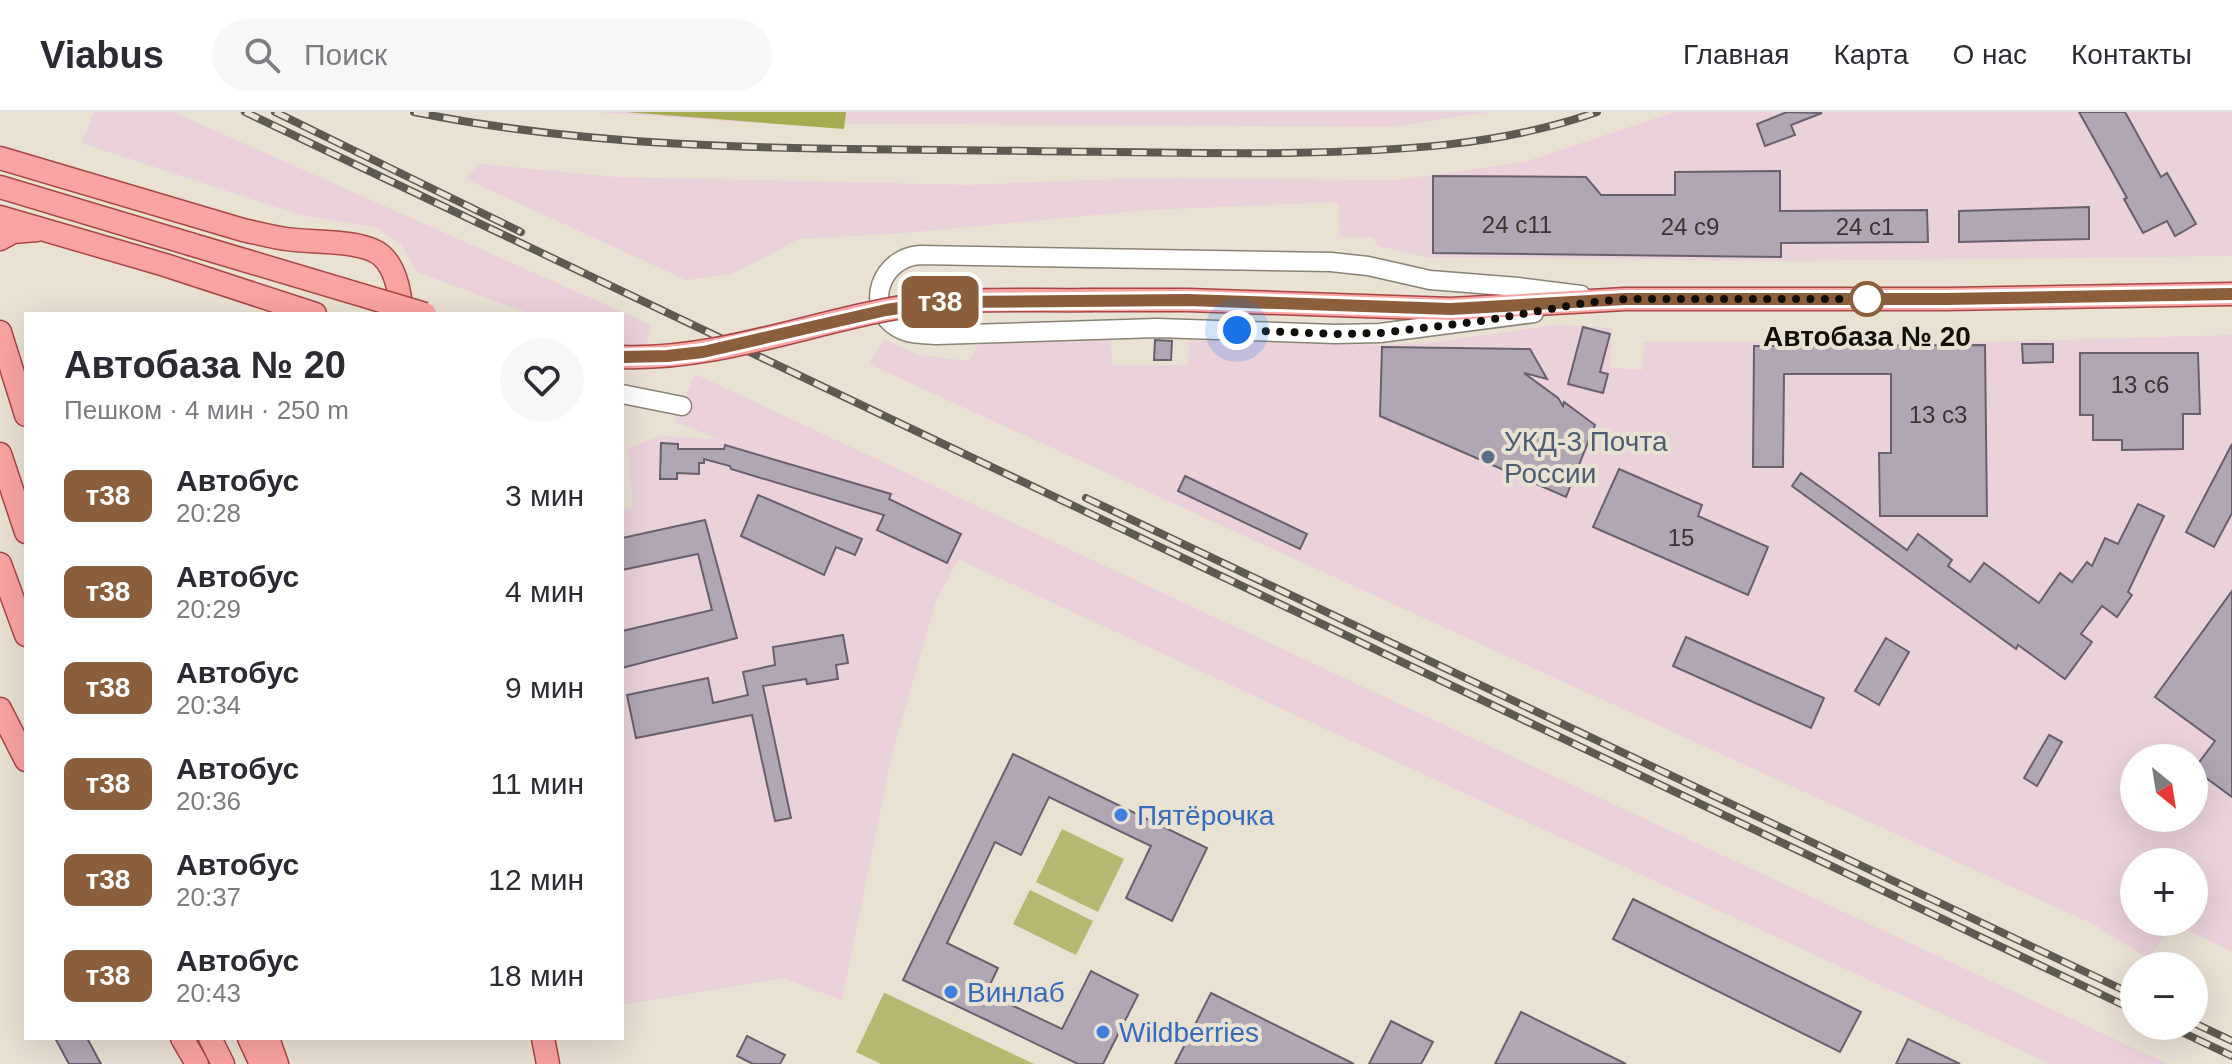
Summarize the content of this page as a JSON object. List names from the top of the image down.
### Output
{
  "places": [
    "Автобаза № 20",
    "УКД-3 Почта России",
    "Пятёрочка",
    "Винлаб",
    "Wildberries"
  ],
  "lines": ["bus line т38"],
  "house_numbers": [
    "24 с11",
    "24 с9",
    "24 с1",
    "13 с6",
    "13 с3",
    "15"
  ],
  "north": "bottom right",
  "page": {
    "header": "Viabus",
    "search": "Поиск",
    "nav": [
      "Главная",
      "Карта",
      "О нас",
      "Контакты"
    ],
    "on_map": "т38",
    "heading": ["Автобаза № 20", "Пешком · 4 мин · 250 m"],
    "list": [
      {
        "mark": "т38",
        "name": "Автобус",
        "note": "20:28",
        "value": "3 мин"
      },
      {
        "mark": "т38",
        "name": "Автобус",
        "note": "20:29",
        "value": "4 мин"
      },
      {
        "mark": "т38",
        "name": "Автобус",
        "note": "20:34",
        "value": "9 мин"
      },
      {
        "mark": "т38",
        "name": "Автобус",
        "note": "20:36",
        "value": "11 мин"
      },
      {
        "mark": "т38",
        "name": "Автобус",
        "note": "20:37",
        "value": "12 мин"
      },
      {
        "mark": "т38",
        "name": "Автобус",
        "note": "20:43",
        "value": "18 мин"
      }
    ],
    "map_buttons": ["+", "−"]
  }
}
